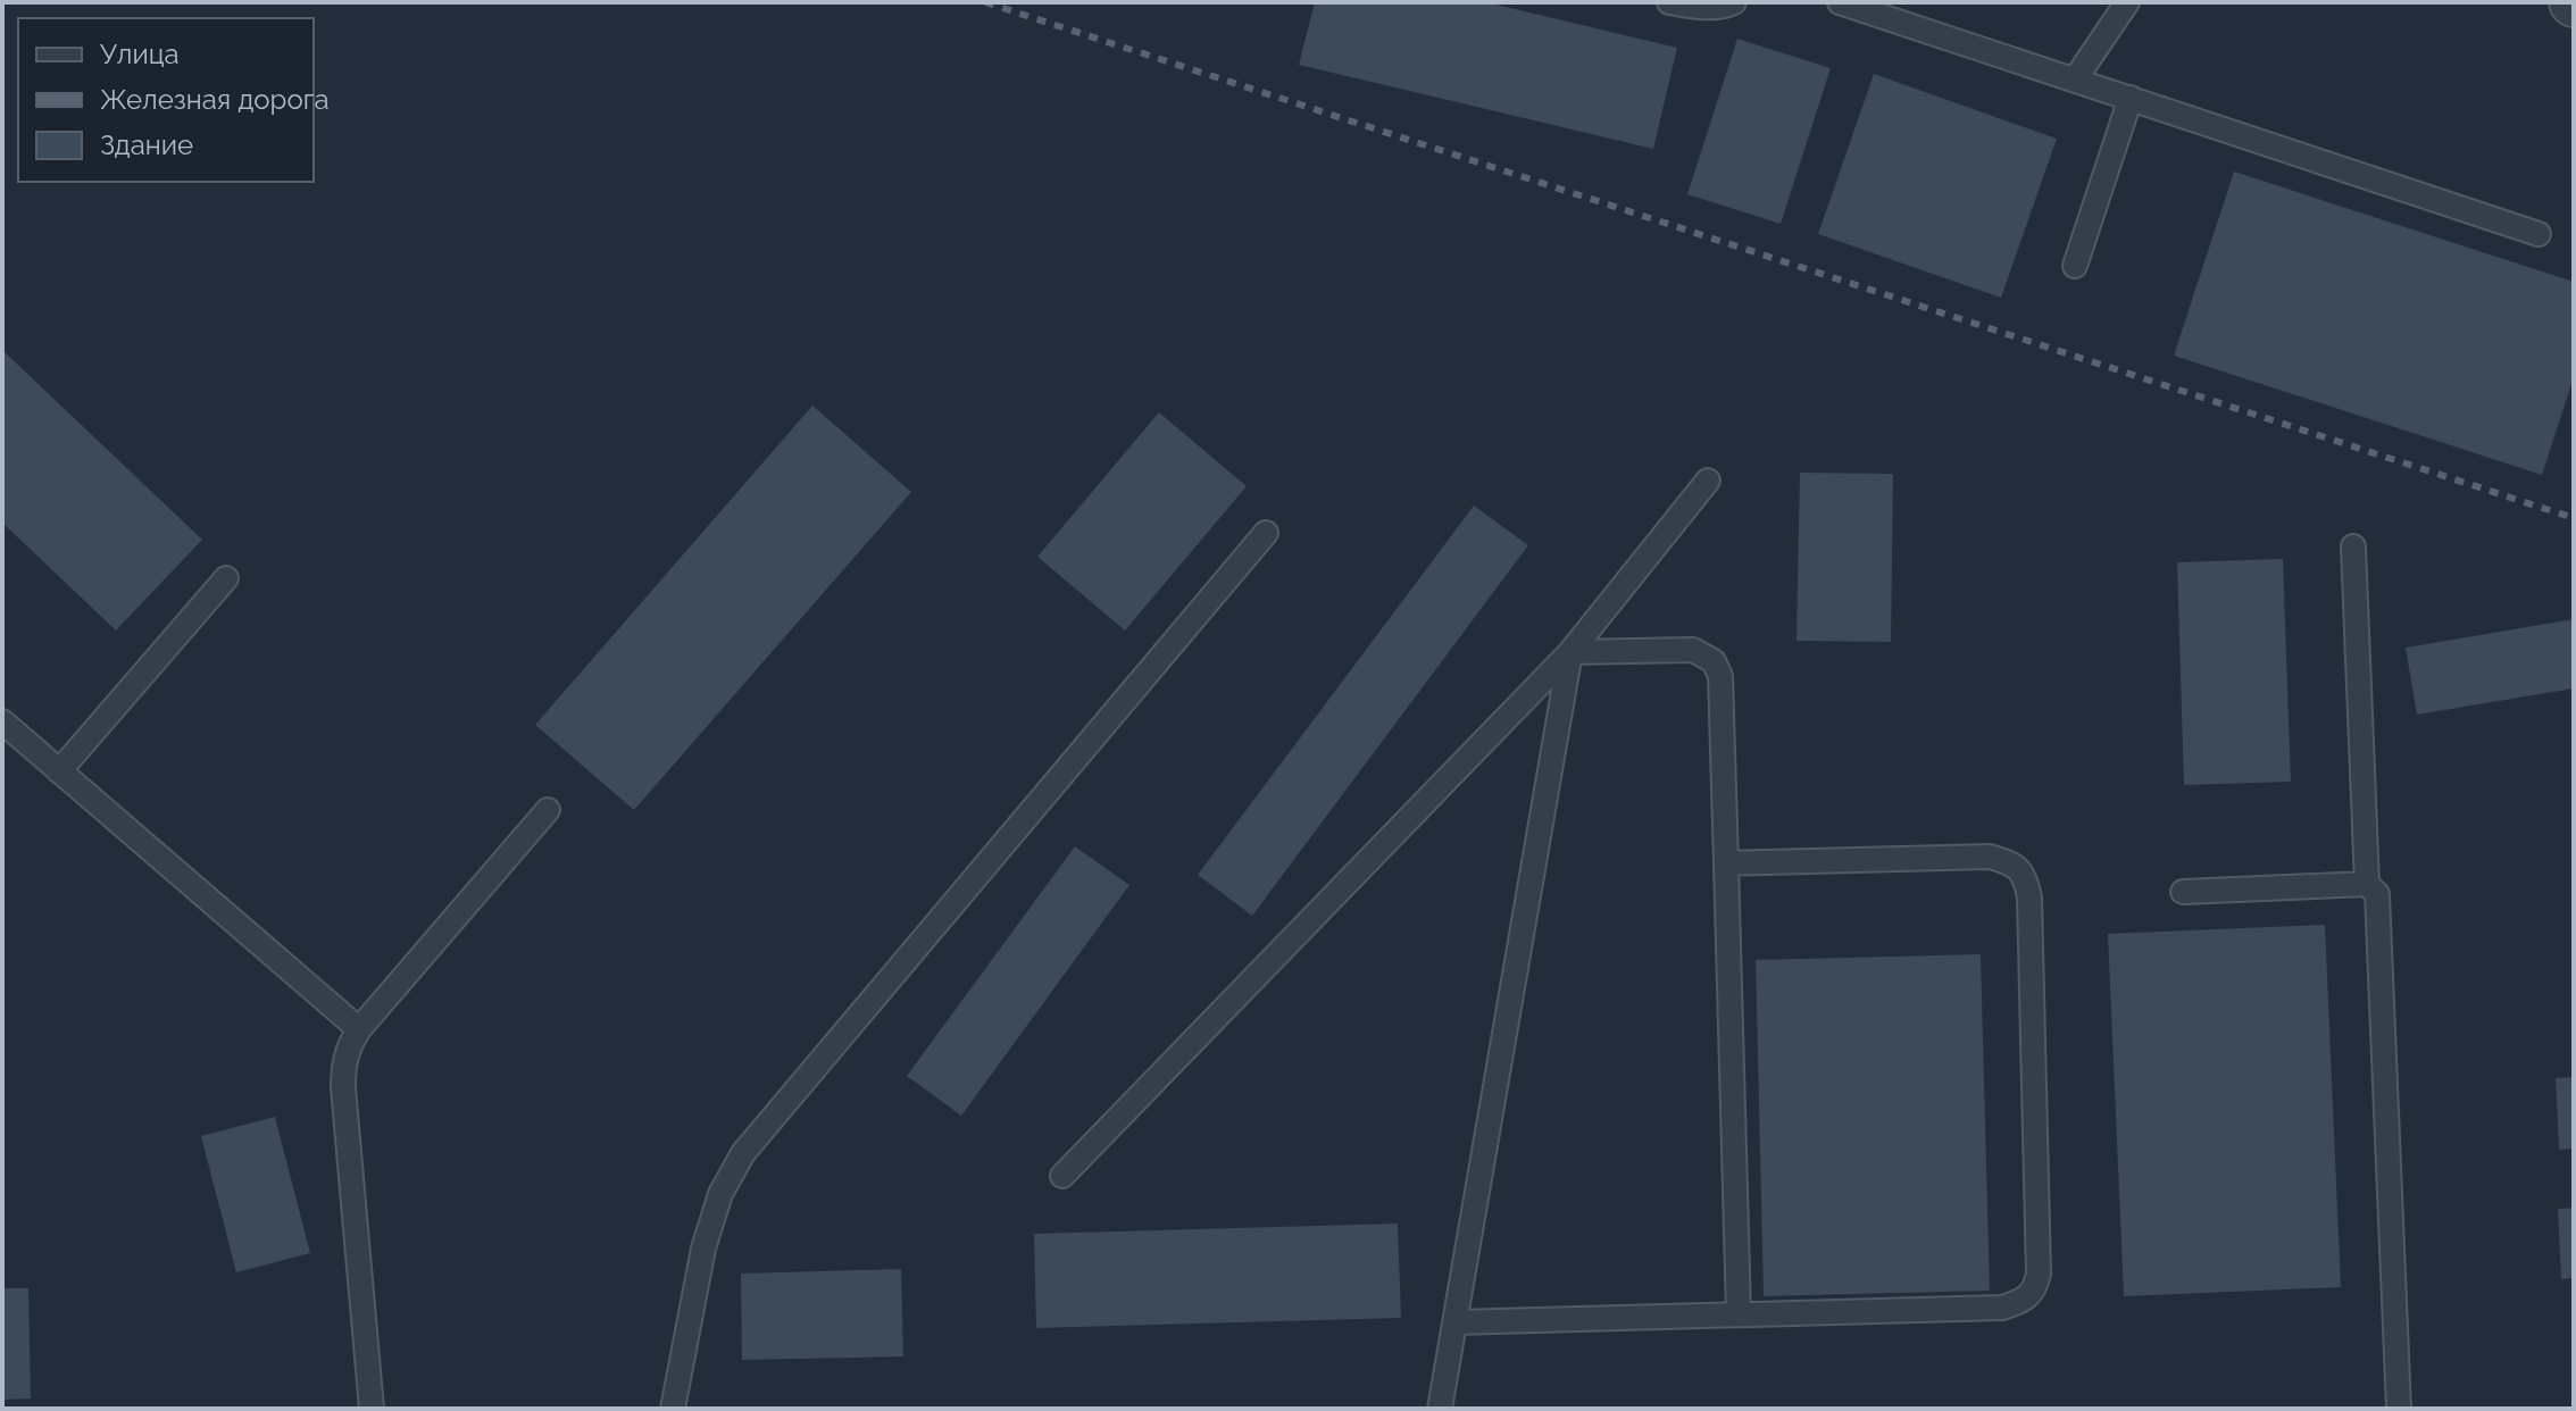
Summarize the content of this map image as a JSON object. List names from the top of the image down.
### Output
{
  "legend": ["Улица", "Железная дорога", "Здание"]
}
